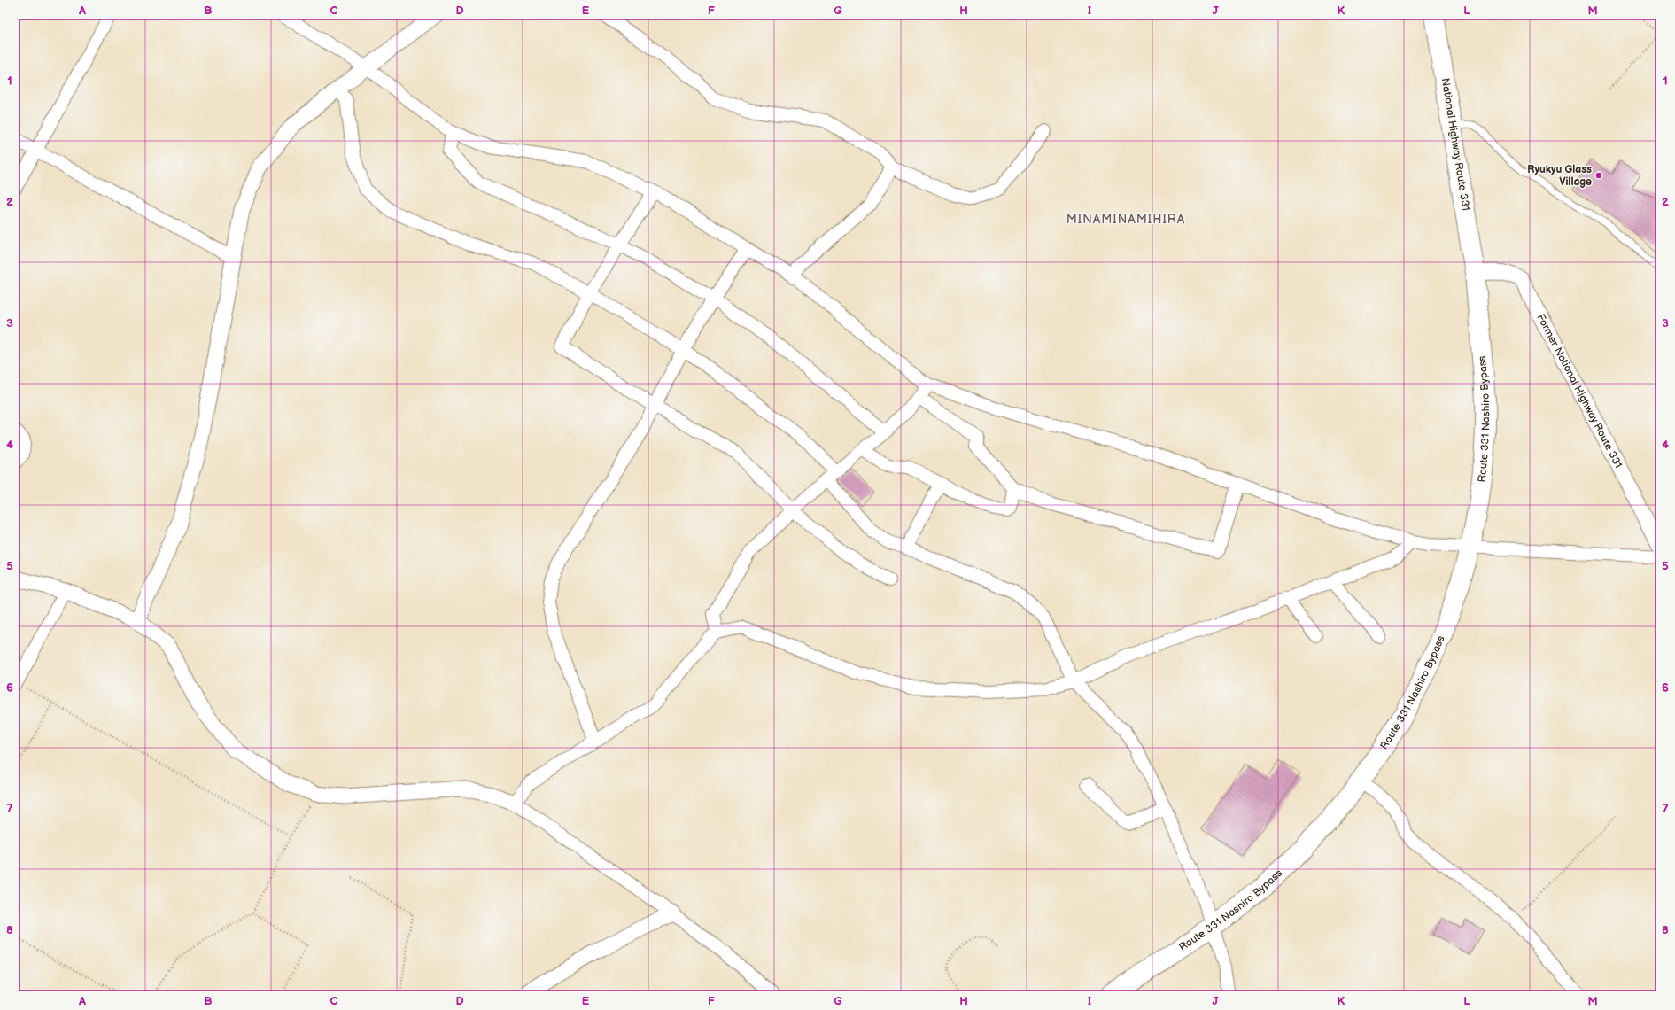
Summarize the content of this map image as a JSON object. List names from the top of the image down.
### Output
{
  "streets": {
    "highway": ["National Highway Route 331", "Route 331 Nashiro Bypass"],
    "street": ["Former National Highway Route 331"]
  },
  "crossings": [
    ["National Highway Route 331", "Former National Highway Route 331"],
    ["National Highway Route 331", "Route 331 Nashiro Bypass"],
    ["Former National Highway Route 331", "Route 331 Nashiro Bypass"]
  ],
  "districts": ["MINAMINAMIHIRA"],
  "places": ["Ryukyu Glass Village"],
  "grid": {
    "columns": [
      "A",
      "B",
      "C",
      "D",
      "E",
      "F",
      "G",
      "H",
      "I",
      "J",
      "K",
      "L",
      "M"
    ],
    "rows": [
      "1",
      "2",
      "3",
      "4",
      "5",
      "6",
      "7",
      "8"
    ]
  }
}
